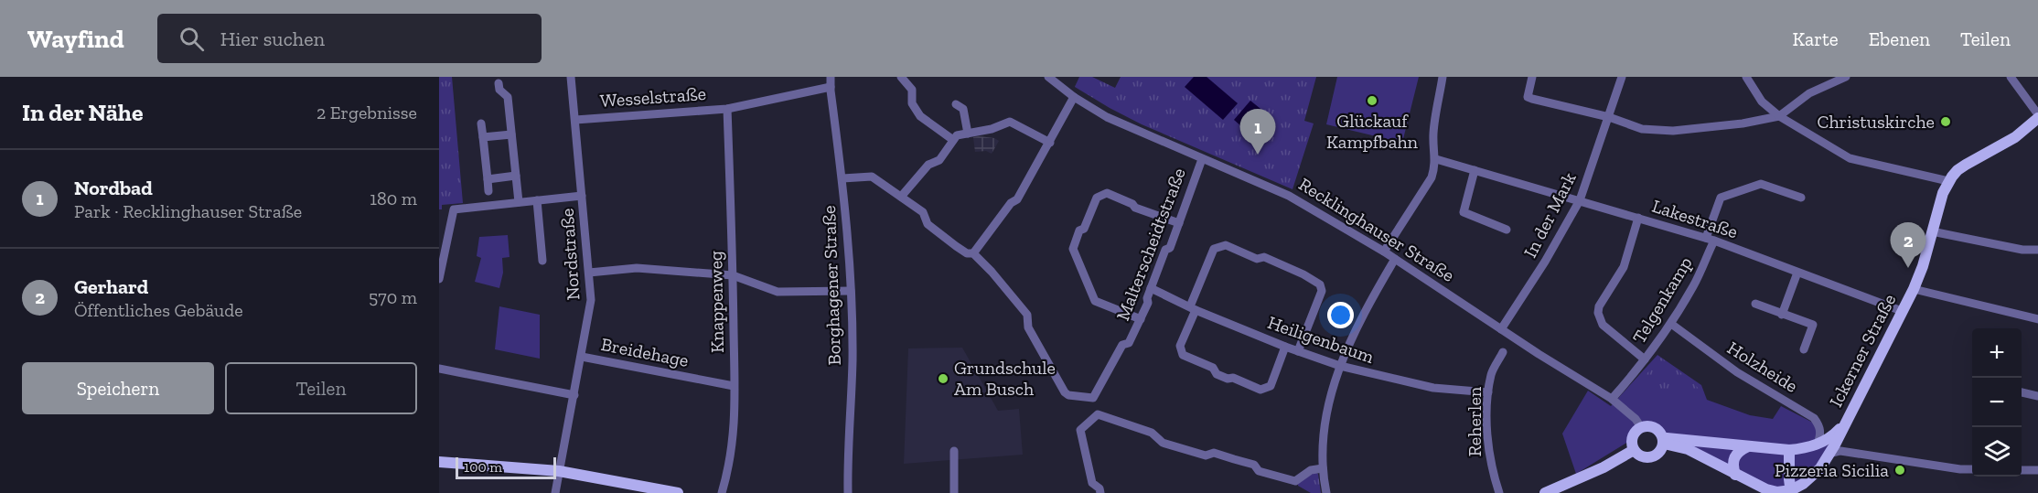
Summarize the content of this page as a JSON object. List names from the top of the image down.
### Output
{
  "streets": {
    "main road": ["Recklinghauser Straße", "Ickerner Straße"],
    "street": [
      "Wesselstraße",
      "In der Mark",
      "Lakestraße",
      "Malterscheidtstraße",
      "Nordstraße",
      "Borghagener Straße",
      "Telgenkamp",
      "Knappenweg",
      "Heiligenbaum",
      "Breidehage",
      "Holzheide",
      "Reherlen"
    ]
  },
  "crossings": [
    ["Wesselstraße", "Nordstraße"],
    ["Wesselstraße", "Borghagener Straße"],
    ["Wesselstraße", "Knappenweg"],
    ["In der Mark", "Lakestraße"],
    ["In der Mark", "Recklinghauser Straße"],
    ["Lakestraße", "Telgenkamp"],
    ["Lakestraße", "Ickerner Straße"],
    ["Recklinghauser Straße", "Malterscheidtstraße"],
    ["Recklinghauser Straße", "Telgenkamp"],
    ["Recklinghauser Straße", "Ickerner Straße"],
    ["Malterscheidtstraße", "Heiligenbaum"],
    ["Nordstraße", "Breidehage"],
    ["Telgenkamp", "Holzheide"],
    ["Knappenweg", "Breidehage"],
    ["Heiligenbaum", "Reherlen"],
    ["Ickerner Straße", "Holzheide"]
  ],
  "places": [
    "Glückauf Kampfbahn",
    "Christuskirche",
    "Grundschule Am Busch",
    "Pizzeria Sicilia"
  ],
  "scale_bar": "100 m",
  "page": {
    "header": "Wayfind",
    "search": "Hier suchen",
    "nav": ["Karte", "Ebenen", "Teilen"],
    "heading": ["In der Nähe", "2 Ergebnisse"],
    "pins": ["1", "2"],
    "list": [
      {
        "mark": "1",
        "name": "Nordbad",
        "note": "Park · Recklinghauser Straße",
        "value": "180 m"
      },
      {
        "mark": "2",
        "name": "Gerhard",
        "note": "Öffentliches Gebäude",
        "value": "570 m"
      }
    ],
    "map_buttons": ["+", "−"],
    "buttons": ["Speichern", "Teilen"],
    "scale": "100 m"
  }
}
